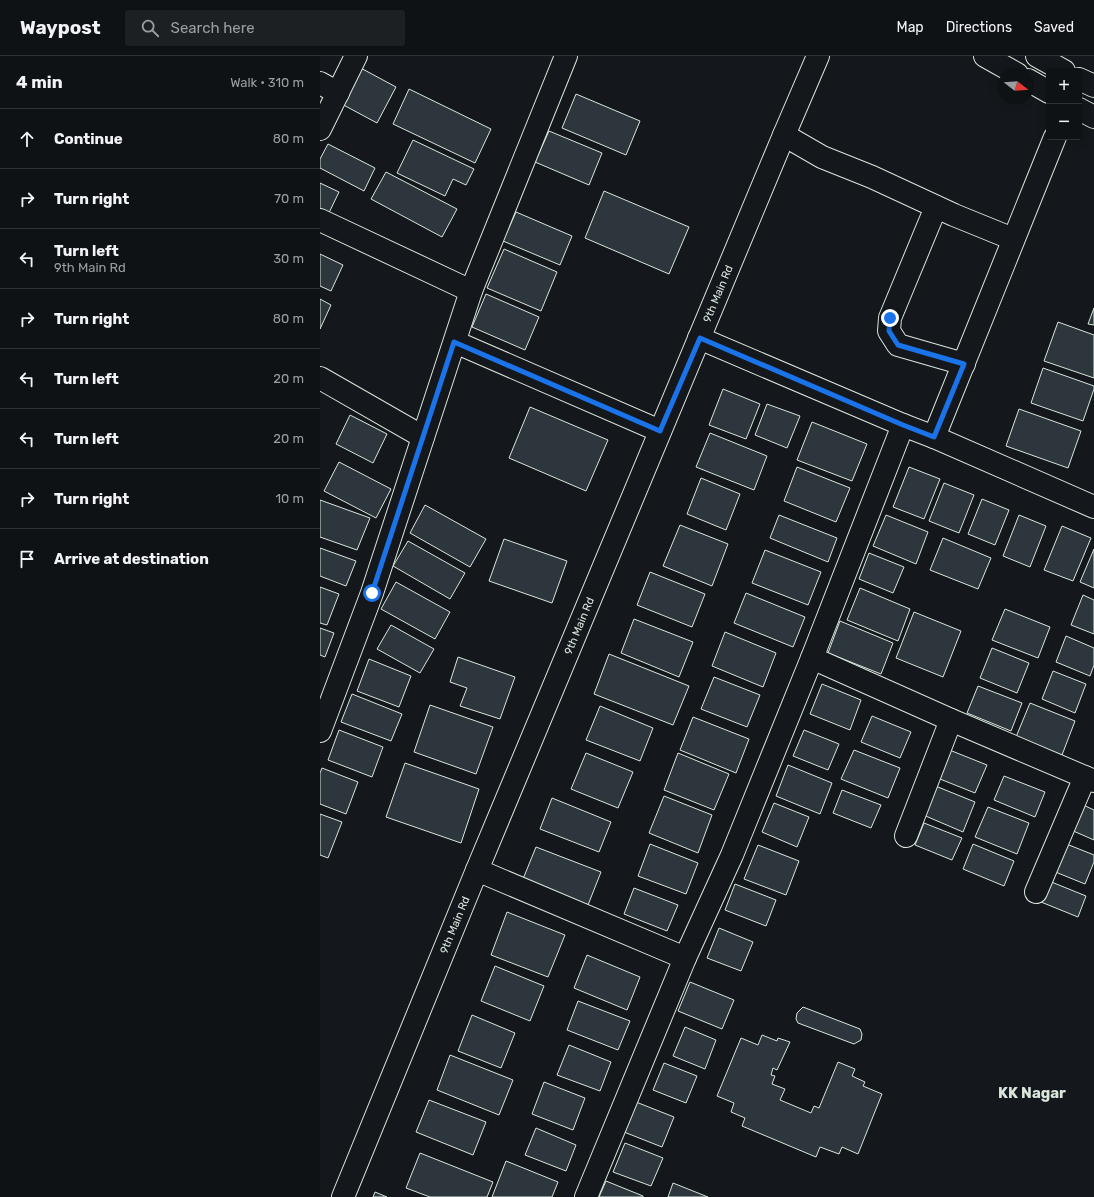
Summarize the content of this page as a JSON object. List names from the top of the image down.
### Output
{
  "streets": {
    "street": ["9th Main Rd"]
  },
  "districts": ["KK Nagar"],
  "north": "right",
  "page": {
    "header": "Waypost",
    "search": "Search here",
    "nav": ["Map", "Directions", "Saved"],
    "heading": ["4 min", "Walk · 310 m"],
    "map_buttons": ["+", "−"],
    "list": [
      ["Continue", "80 m"],
      ["Turn right", "70 m"],
      ["Turn left", "9th Main Rd", "30 m"],
      ["Turn right", "80 m"],
      ["Turn left", "20 m"],
      ["Turn left", "20 m"],
      ["Turn right", "10 m"],
      "Arrive at destination"
    ]
  }
}
